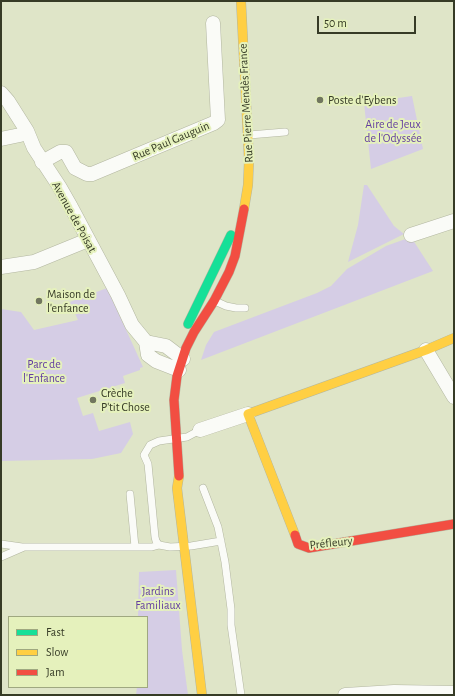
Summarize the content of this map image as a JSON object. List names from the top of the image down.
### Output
{
  "streets": {
    "main road": ["Rue Pierre Mendès France", "Préfleury"],
    "street": ["Rue Paul Gauguin", "Avenue de Poisat"]
  },
  "crossings": [
    ["Rue Pierre Mendès France", "Avenue de Poisat"],
    ["Rue Paul Gauguin", "Avenue de Poisat"]
  ],
  "parks": ["Aire de Jeux de l'Odyssée", "Parc de l'Enfance", "Jardins Familiaux"],
  "places": ["Poste d'Eybens", "Maison de l'enfance", "Crèche P'tit Chose"],
  "legend": ["Fast", "Slow", "Jam"],
  "scale_bar": "50 m"
}
